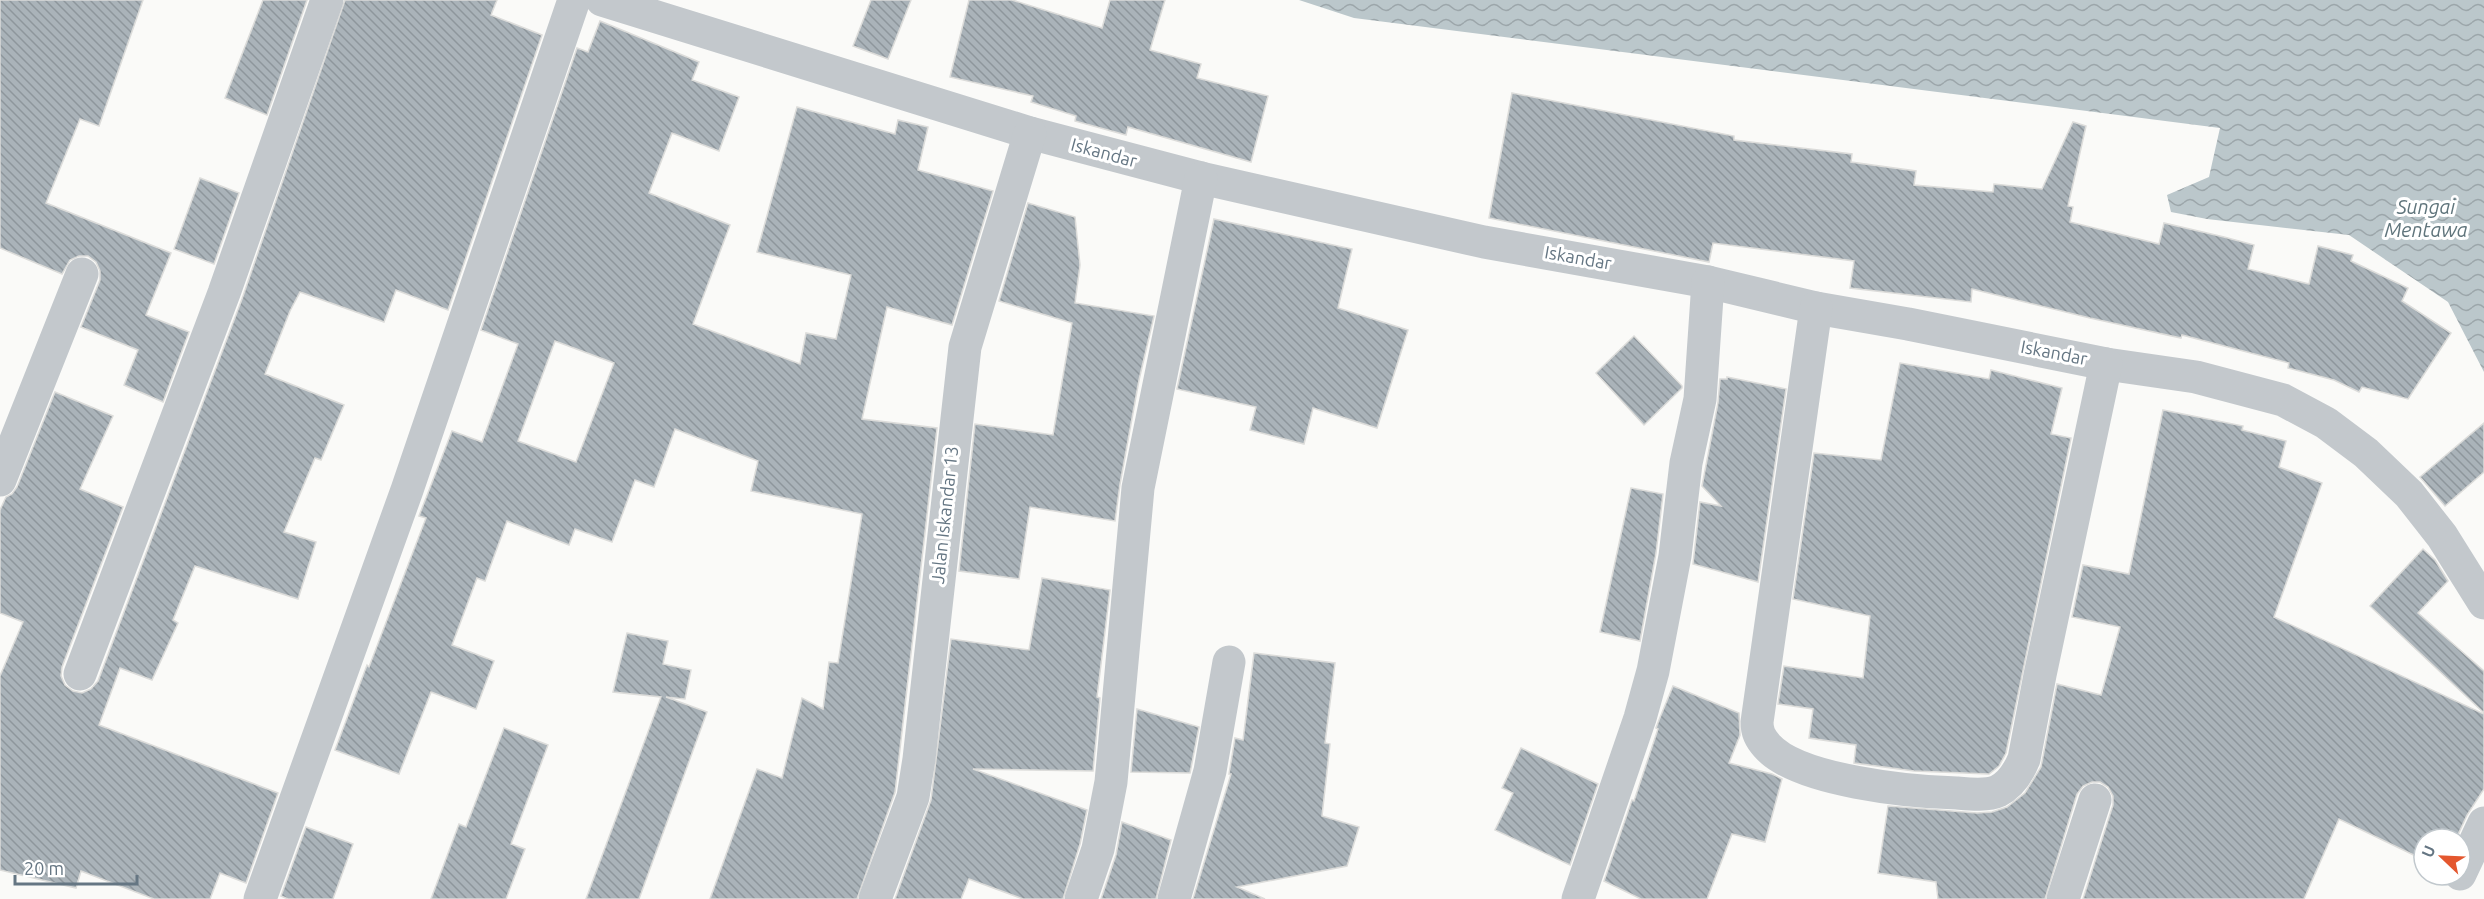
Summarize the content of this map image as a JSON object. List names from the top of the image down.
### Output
{
  "streets": {
    "street": ["Iskandar", "Jalan Iskandar 13"]
  },
  "crossings": [
    ["Iskandar", "Jalan Iskandar 13"]
  ],
  "water": ["Sungai Mentawa"],
  "scale_bar": "20 m",
  "north": "top left"
}
